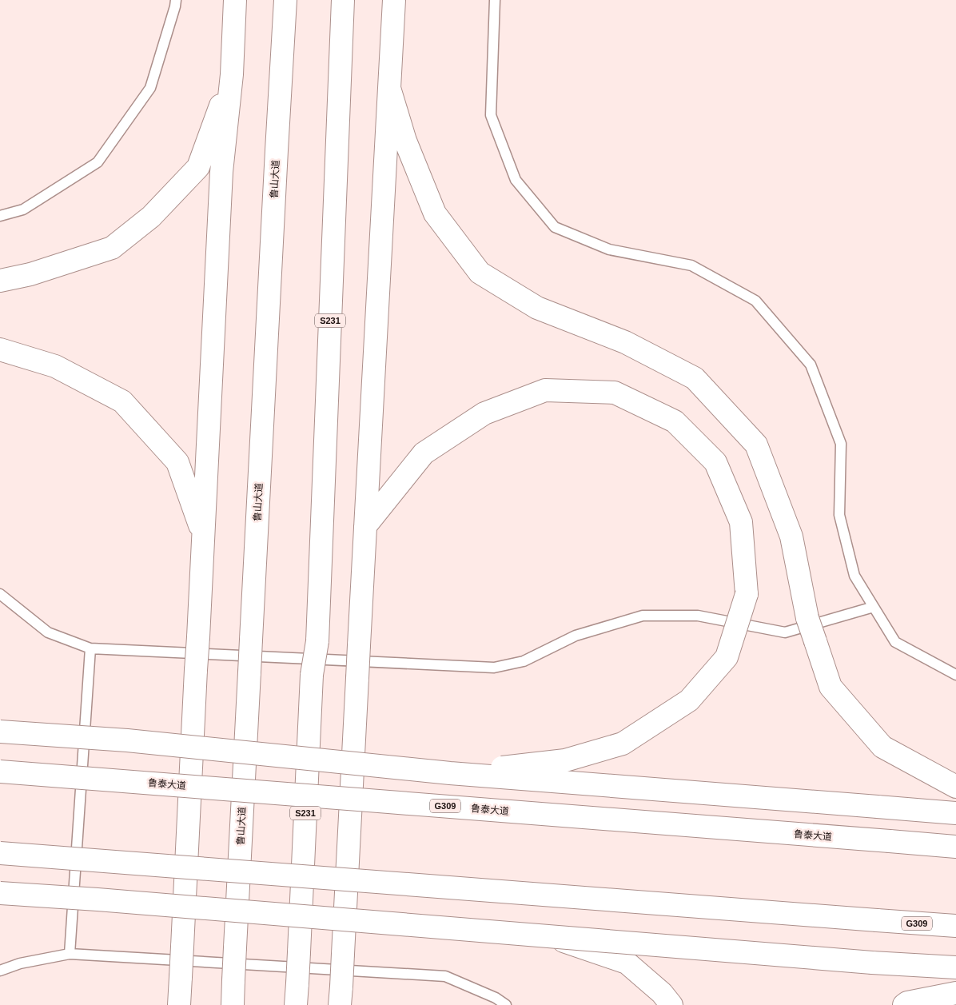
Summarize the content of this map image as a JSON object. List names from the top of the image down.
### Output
{
  "streets": {
    "main road": [
      "鲁山大道",
      "S231",
      "鲁泰大道",
      "G309"
    ]
  }
}
